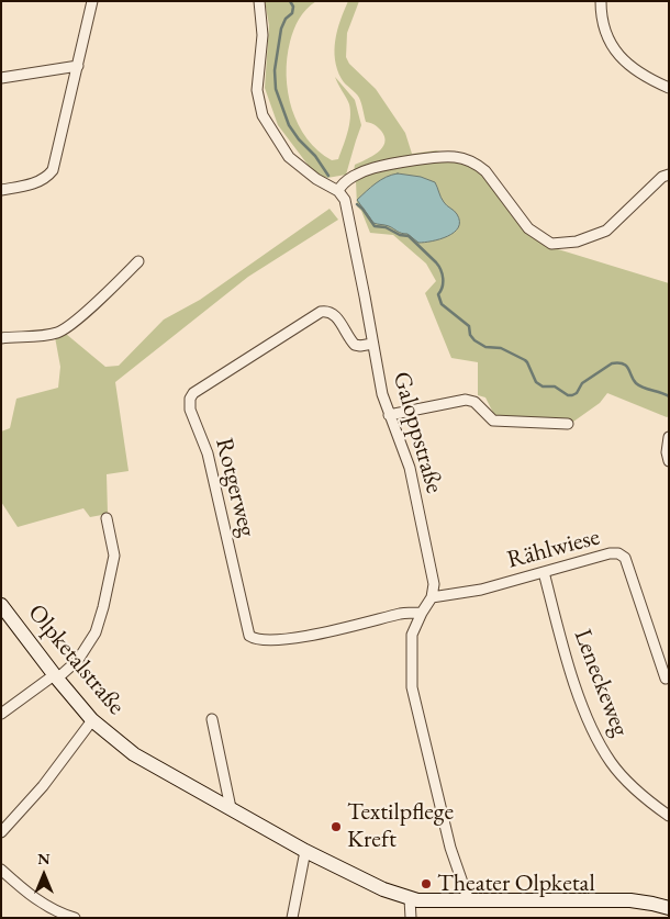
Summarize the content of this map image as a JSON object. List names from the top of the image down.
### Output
{
  "streets": {
    "street": [
      "Galoppstraße",
      "Rotgerweg",
      "Rählwiese",
      "Olpketalstraße",
      "Leneckeweg"
    ]
  },
  "crossings": [
    ["Galoppstraße", "Rotgerweg"],
    ["Galoppstraße", "Rählwiese"],
    ["Rählwiese", "Leneckeweg"]
  ],
  "places": ["Textilpflege Kreft", "Theater Olpketal"],
  "north": "top"
}
